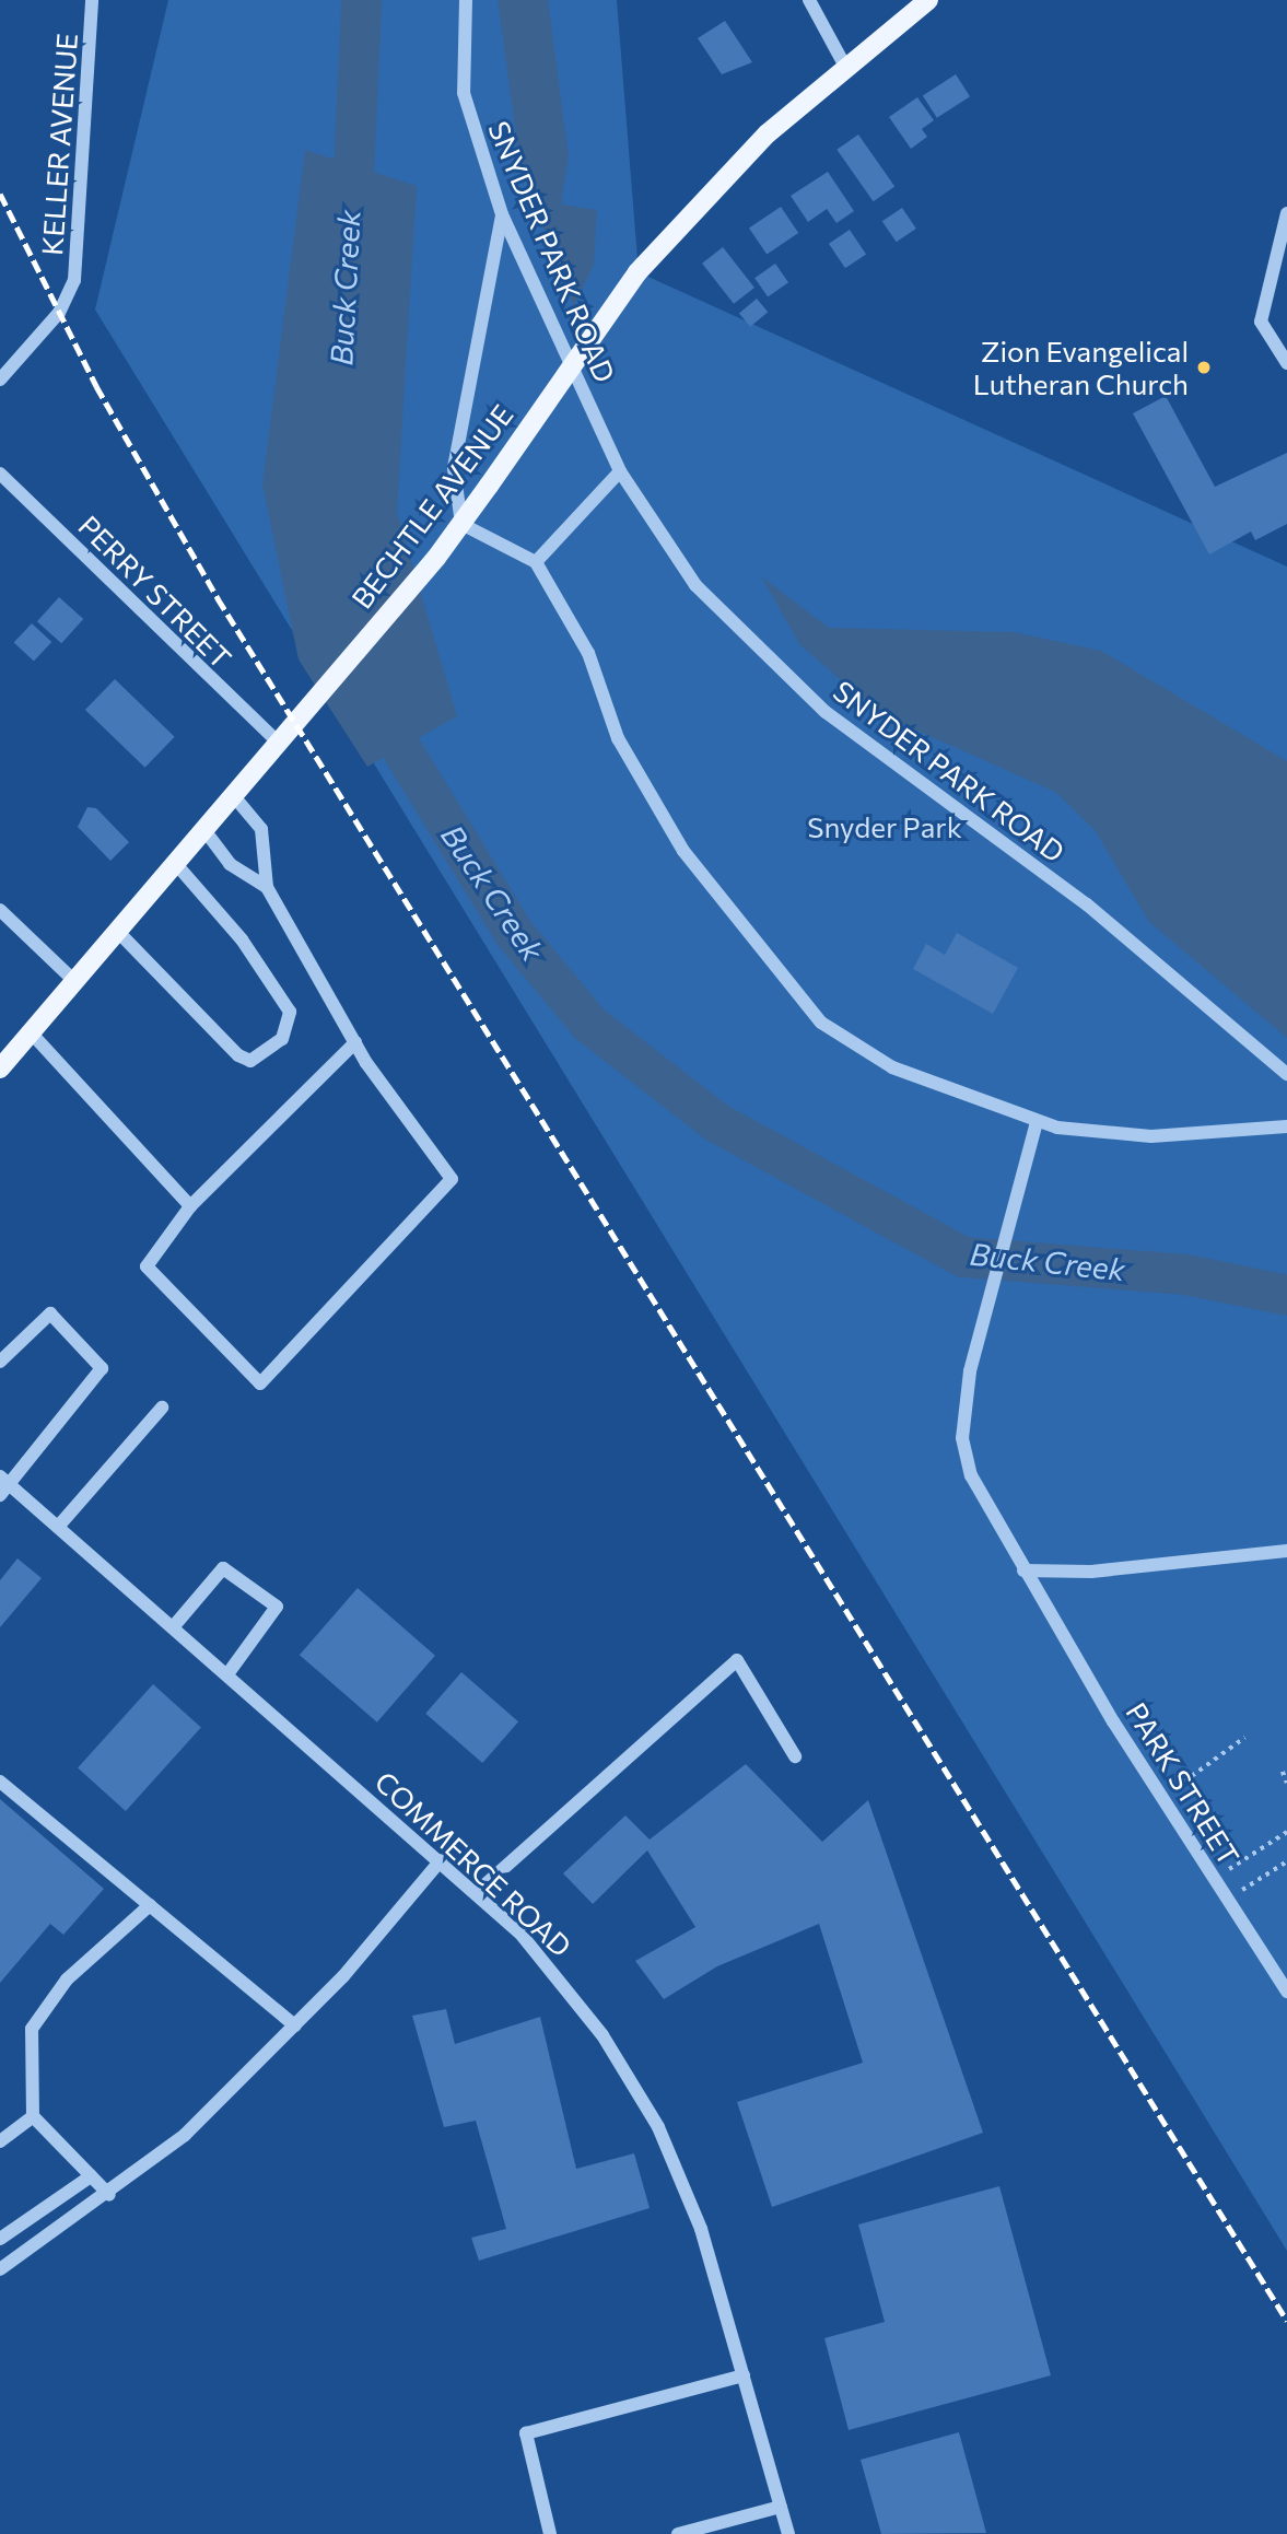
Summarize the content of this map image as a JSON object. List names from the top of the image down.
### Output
{
  "streets": {
    "main road": ["BECHTLE AVENUE"],
    "street": [
      "KELLER AVENUE",
      "SNYDER PARK ROAD",
      "PERRY STREET",
      "PARK STREET",
      "COMMERCE ROAD"
    ]
  },
  "crossings": [
    ["BECHTLE AVENUE", "PERRY STREET"]
  ],
  "water": ["Buck Creek"],
  "parks": ["Snyder Park"],
  "places": ["Zion Evangelical Lutheran Church"]
}
